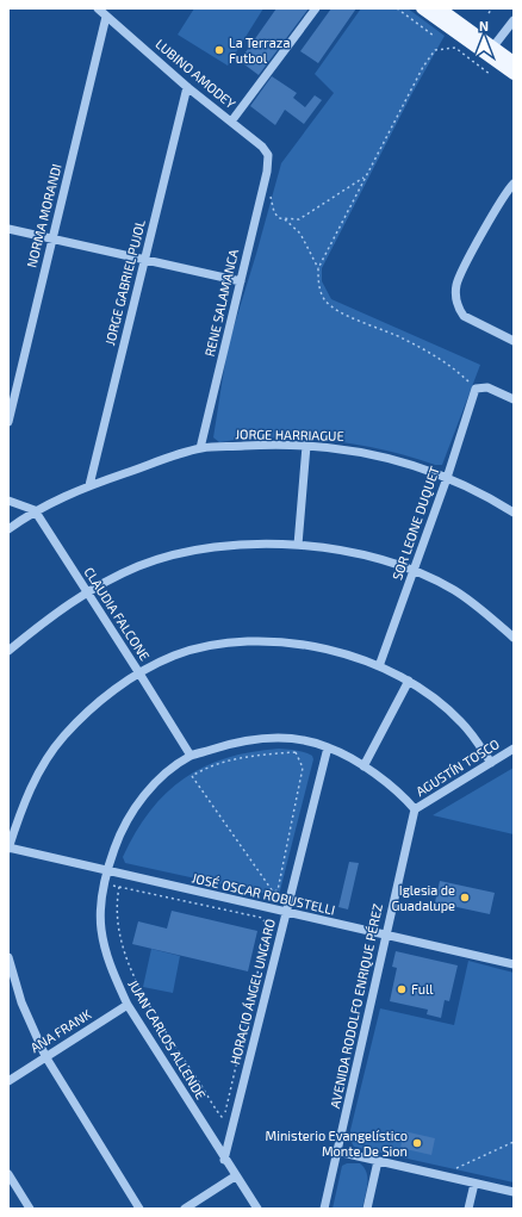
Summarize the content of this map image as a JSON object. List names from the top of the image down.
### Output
{
  "streets": {
    "street": [
      "LUBINO AMODEY",
      "NORMA MORANDI",
      "JORGE GABRIEL PUJOL",
      "RENE SALAMANCA",
      "JORGE HARRIAGUE",
      "SOR LEONE DUQUET",
      "CLAUDIA FALCONE",
      "AGUSTÍN TOSCO",
      "JOSÉ OSCAR ROBUSTELLI",
      "HORACIO ÁNGEL UNGARO",
      "AVENIDA RODOLFO ENRIQUE PÉREZ",
      "ANA FRANK",
      "JUAN CARLOS ALLENDE"
    ]
  },
  "crossings": [
    ["LUBINO AMODEY", "NORMA MORANDI"],
    ["LUBINO AMODEY", "JORGE GABRIEL PUJOL"],
    ["LUBINO AMODEY", "RENE SALAMANCA"],
    ["JORGE GABRIEL PUJOL", "JORGE HARRIAGUE"],
    ["RENE SALAMANCA", "JORGE HARRIAGUE"],
    ["JORGE HARRIAGUE", "SOR LEONE DUQUET"],
    ["JORGE HARRIAGUE", "CLAUDIA FALCONE"],
    ["CLAUDIA FALCONE", "JUAN CARLOS ALLENDE"],
    ["AGUSTÍN TOSCO", "AVENIDA RODOLFO ENRIQUE PÉREZ"],
    ["JOSÉ OSCAR ROBUSTELLI", "HORACIO ÁNGEL UNGARO"],
    ["JOSÉ OSCAR ROBUSTELLI", "AVENIDA RODOLFO ENRIQUE PÉREZ"],
    ["JOSÉ OSCAR ROBUSTELLI", "JUAN CARLOS ALLENDE"],
    ["HORACIO ÁNGEL UNGARO", "JUAN CARLOS ALLENDE"],
    ["ANA FRANK", "JUAN CARLOS ALLENDE"]
  ],
  "places": [
    "La Terraza Futbol",
    "Iglesia de Guadalupe",
    "Full",
    "Ministerio Evangelístico Monte De Sion"
  ],
  "north": "top"
}
